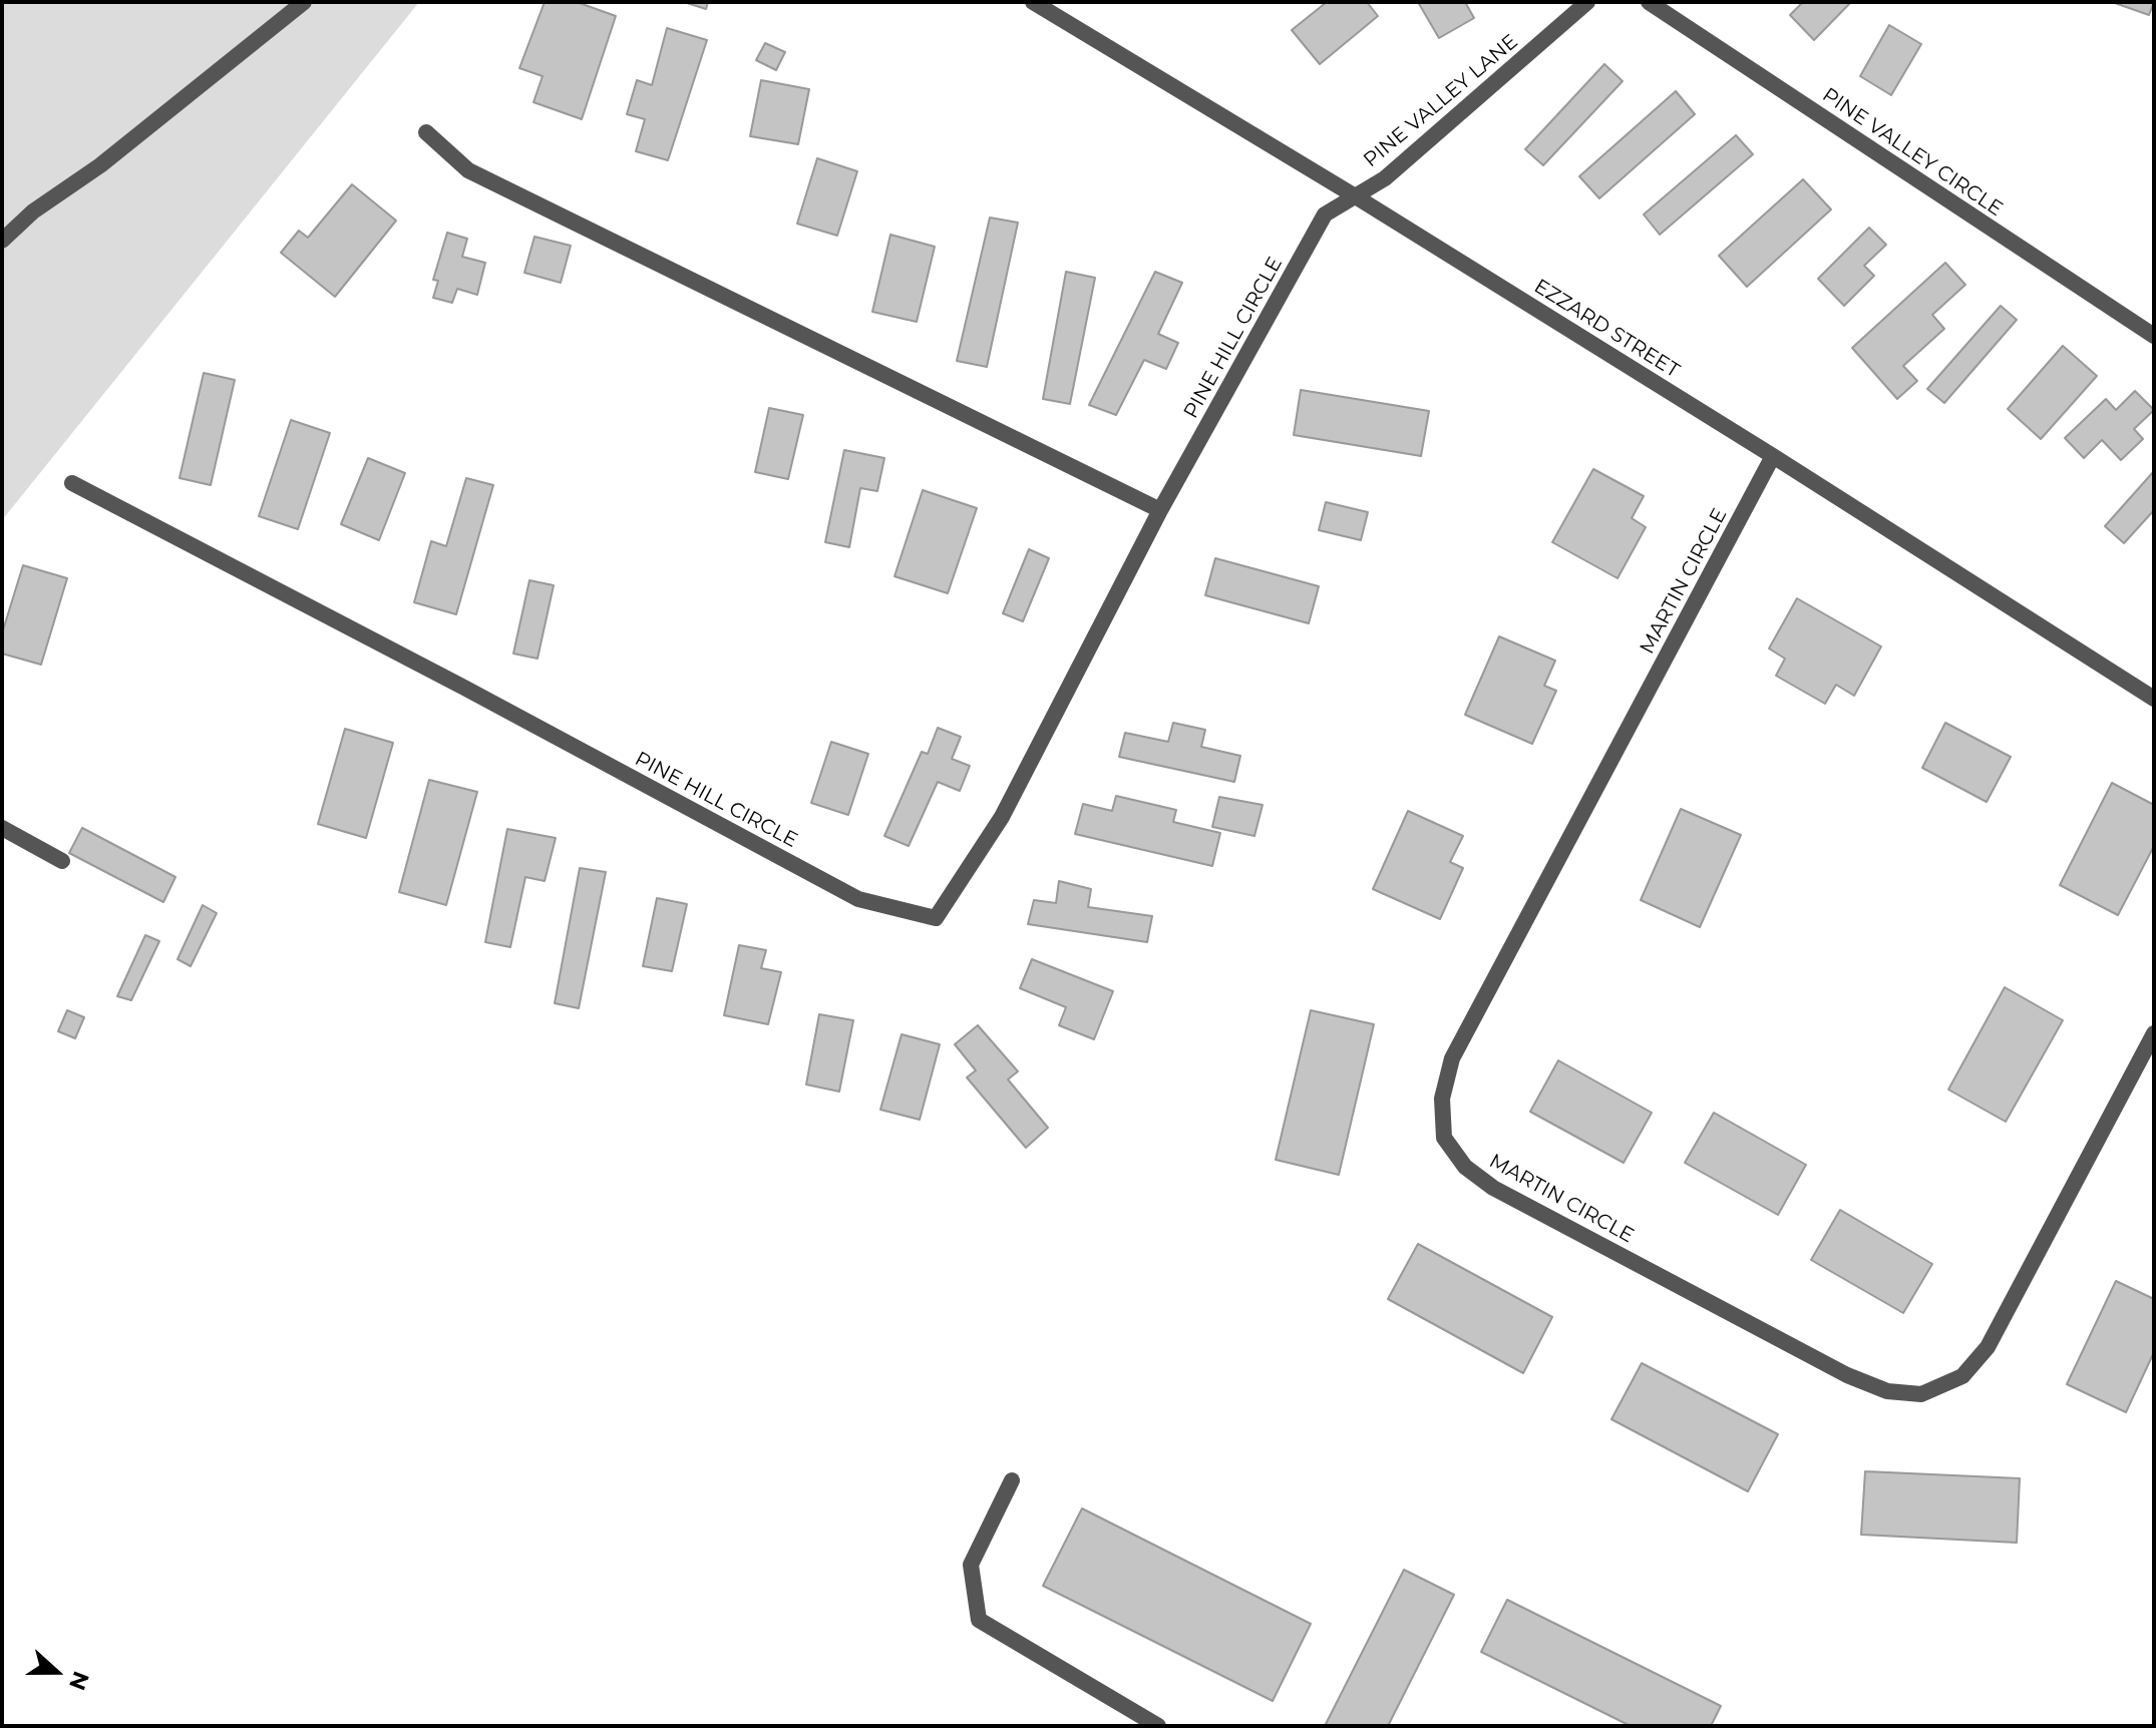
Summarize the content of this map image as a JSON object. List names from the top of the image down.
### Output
{
  "streets": {
    "street": [
      "PINE VALLEY LANE",
      "PINE VALLEY CIRCLE",
      "EZZARD STREET",
      "PINE HILL CIRCLE",
      "MARTIN CIRCLE"
    ]
  },
  "crossings": [
    ["PINE VALLEY LANE", "EZZARD STREET"],
    ["PINE VALLEY LANE", "PINE HILL CIRCLE"],
    ["EZZARD STREET", "PINE HILL CIRCLE"],
    ["EZZARD STREET", "MARTIN CIRCLE"]
  ],
  "north": "right"
}
